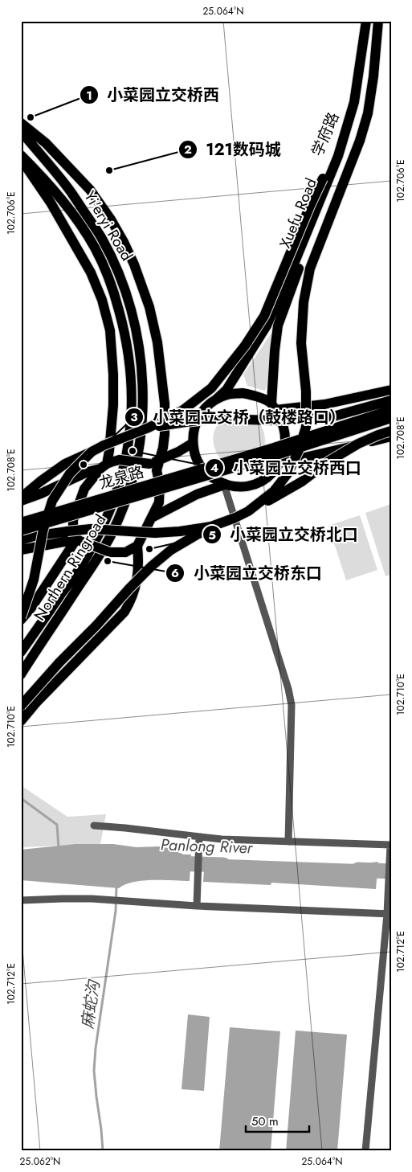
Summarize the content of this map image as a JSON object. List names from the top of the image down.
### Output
{
  "streets": {
    "main road": [
      "学府路",
      "Xuefu Road",
      "Yi'eryi Road",
      "龙泉路",
      "Northern Ringroad"
    ]
  },
  "crossings": [
    ["学府路", "Xuefu Road"],
    ["Yi'eryi Road", "Northern Ringroad"]
  ],
  "water": ["Panlong River", "麻蛇沟"],
  "places": [
    "小菜园立交桥西",
    "121数码城",
    "小菜园立交桥西口",
    "小菜园立交桥（鼓楼路口）",
    "小菜园立交桥北口",
    "小菜园立交桥东口"
  ],
  "scale_bar": "50 m",
  "coordinates": [
    "25.064°N",
    "102.706°E",
    "102.708°E",
    "102.710°E",
    "102.712°E",
    "25.062°N"
  ]
}
